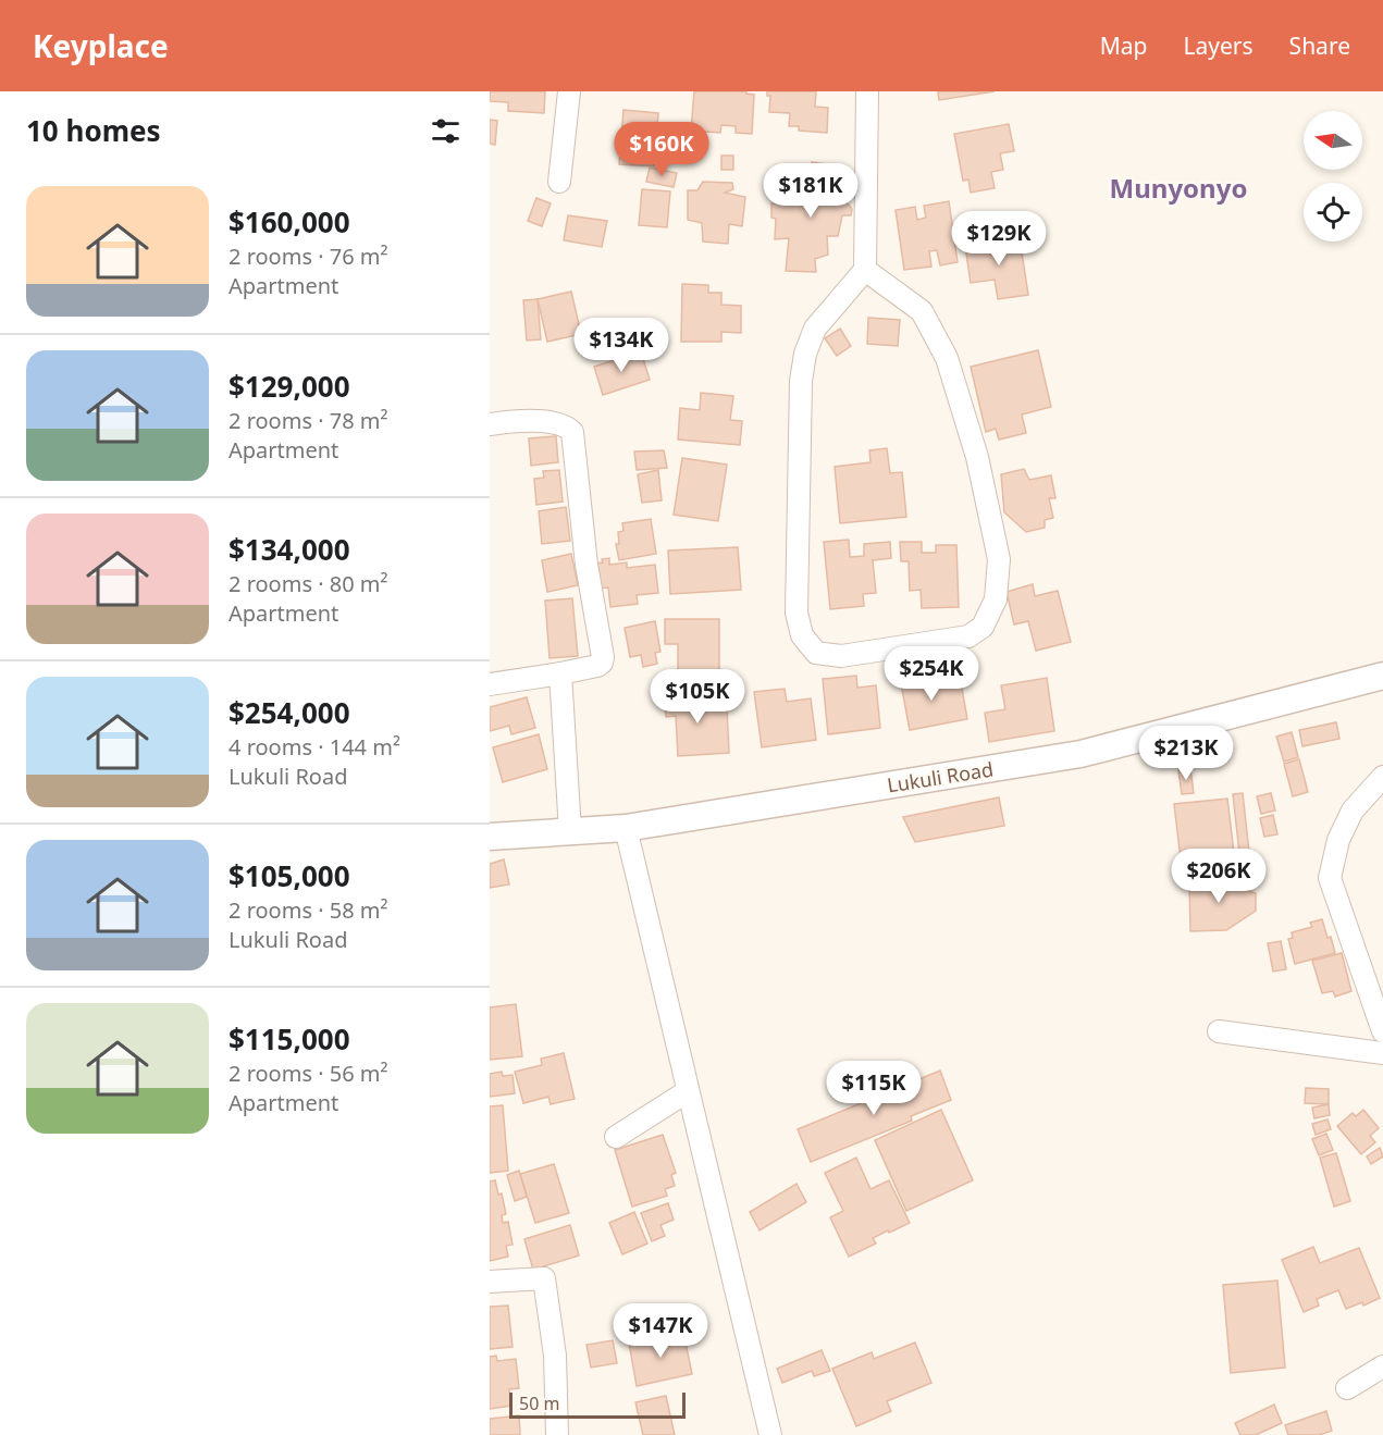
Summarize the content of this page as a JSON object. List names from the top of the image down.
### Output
{
  "streets": {
    "street": ["Lukuli Road"]
  },
  "districts": ["Munyonyo"],
  "scale_bar": "50 m",
  "north": "left",
  "page": {
    "header": "Keyplace",
    "nav": ["Map", "Layers", "Share"],
    "heading": "10 homes",
    "price": [
      "$160K",
      "$181K",
      "$129K",
      "$134K",
      "$254K",
      "$105K",
      "$213K",
      "$206K",
      "$115K",
      "$147K"
    ],
    "list": [
      {
        "name": "$160,000",
        "note": "2 rooms · 76 m² · Apartment"
      },
      {
        "name": "$129,000",
        "note": "2 rooms · 78 m² · Apartment"
      },
      {
        "name": "$134,000",
        "note": "2 rooms · 80 m² · Apartment"
      },
      {
        "name": "$254,000",
        "note": "4 rooms · 144 m² · Lukuli Road"
      },
      {
        "name": "$105,000",
        "note": "2 rooms · 58 m² · Lukuli Road"
      },
      {
        "name": "$115,000",
        "note": "2 rooms · 56 m² · Apartment"
      }
    ],
    "scale": "50 m"
  }
}
